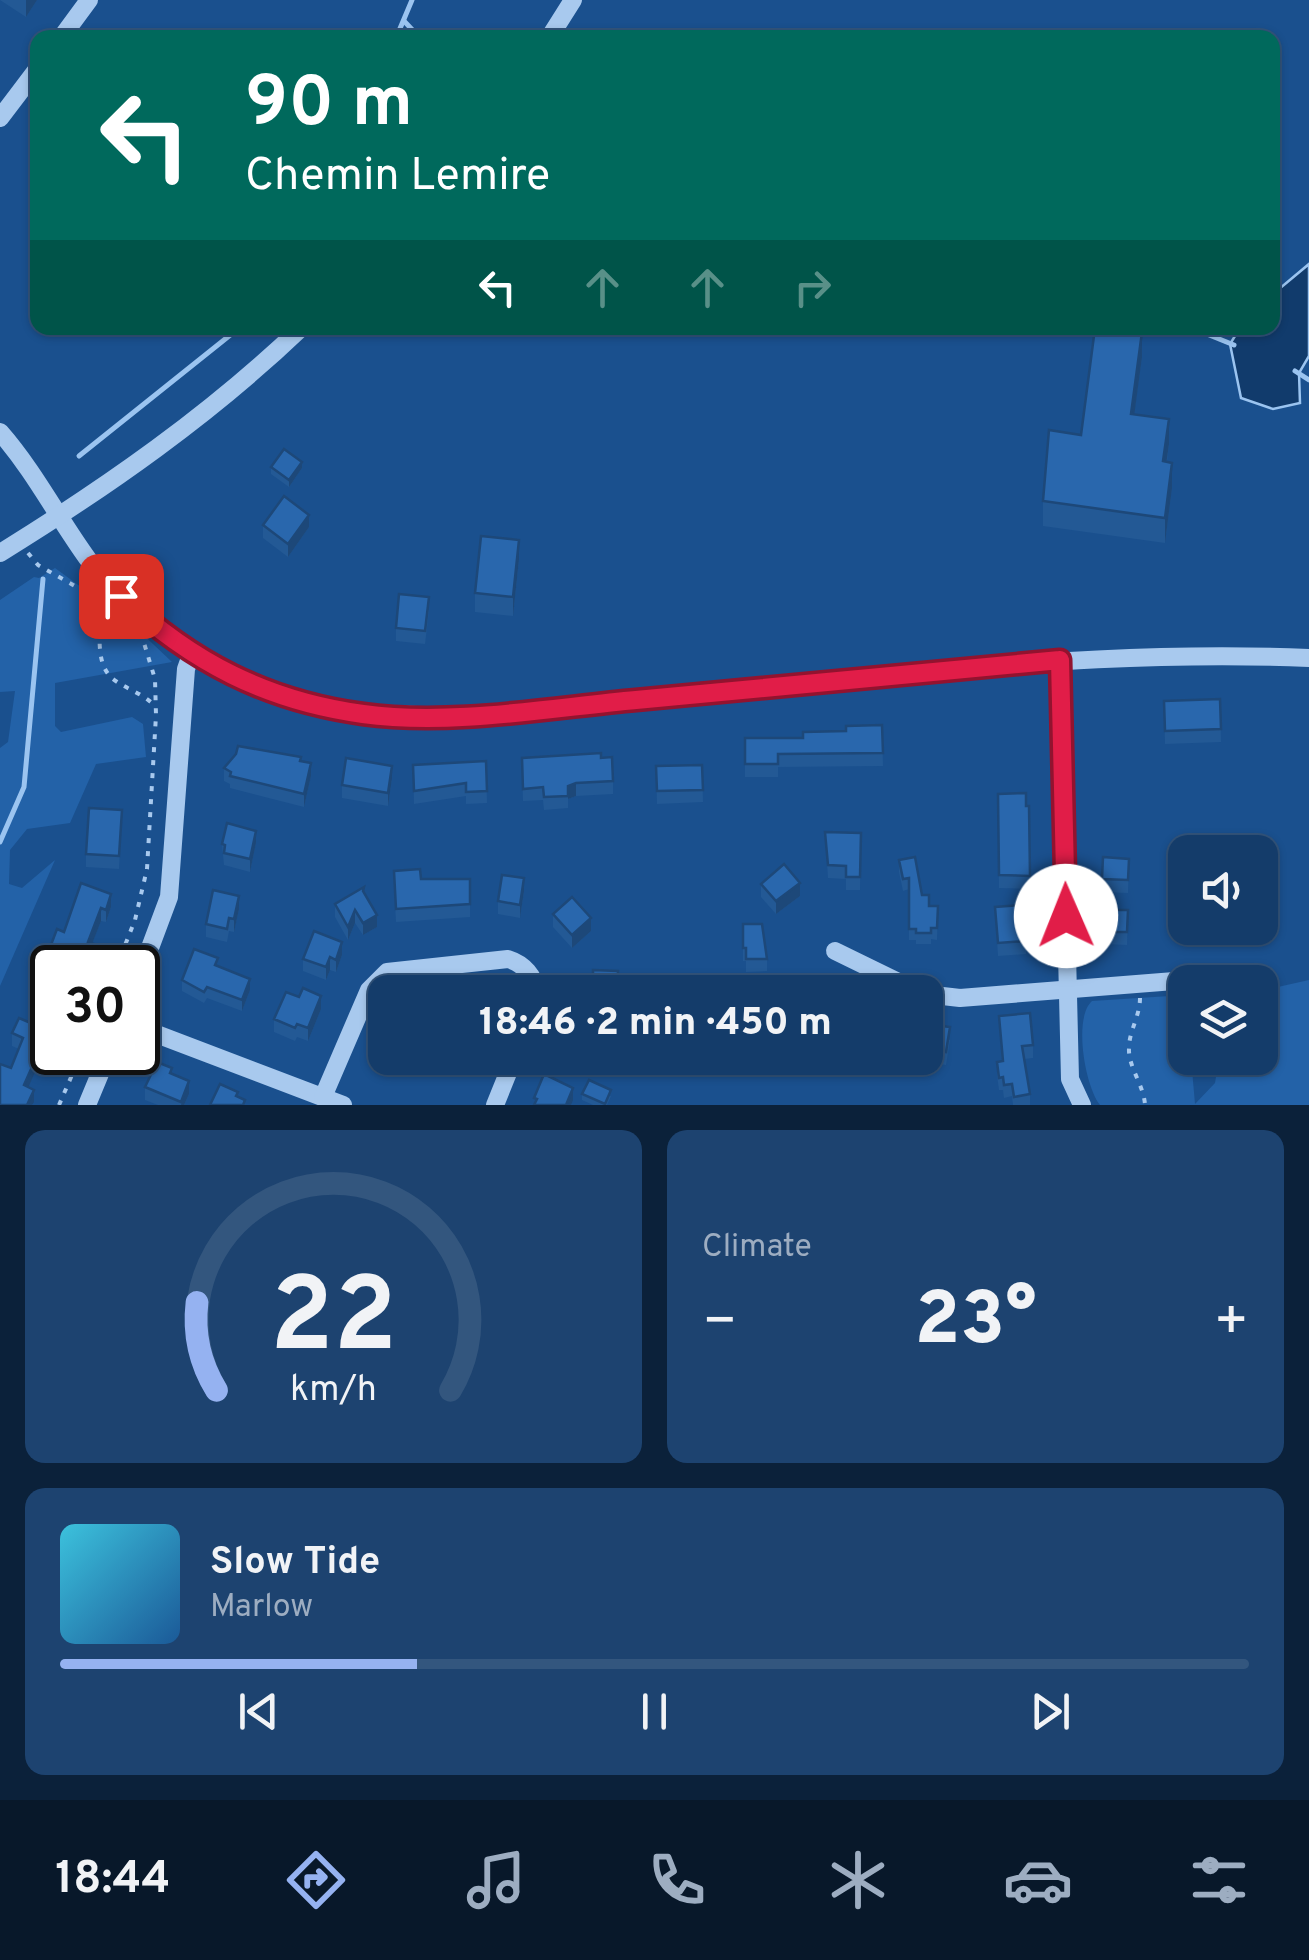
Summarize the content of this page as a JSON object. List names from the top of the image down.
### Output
{
  "page": {
    "turn": ["90 m", "Chemin Lemire"],
    "limit": "30",
    "trip": "18:46 · 2 min · 450 m",
    "tile": "Climate",
    "heat": ["−", "23°", "+"],
    "song": ["Slow Tide", "Marlow"],
    "tabs": "18:44",
    "gauge": ["22", "km/h"]
  }
}
